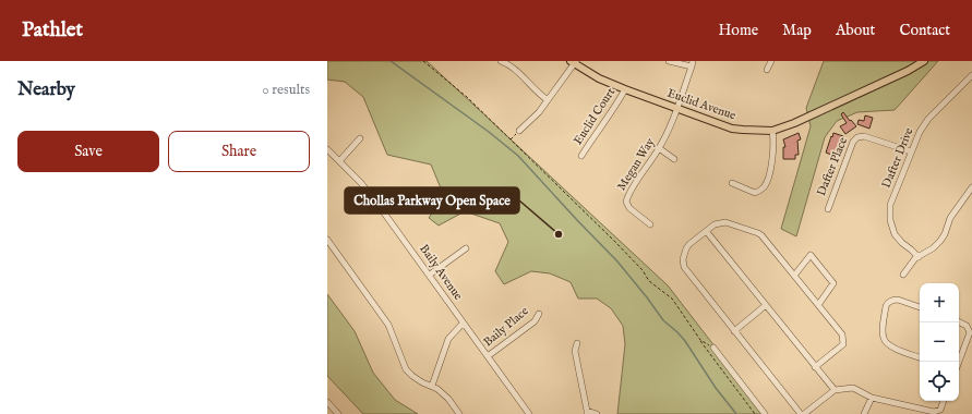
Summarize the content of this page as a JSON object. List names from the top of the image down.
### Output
{
  "streets": {
    "main road": ["Euclid Avenue"],
    "street": [
      "Euclid Court",
      "Dafter Drive",
      "Megan Way",
      "Dafter Place",
      "Baily Avenue",
      "Baily Place"
    ]
  },
  "crossings": [
    ["Euclid Avenue", "Euclid Court"],
    ["Euclid Avenue", "Megan Way"],
    ["Dafter Drive", "Dafter Place"],
    ["Baily Avenue", "Baily Place"]
  ],
  "places": ["Chollas Parkway Open Space"],
  "page": {
    "header": "Pathlet",
    "nav": [
      "Home",
      "Map",
      "About",
      "Contact"
    ],
    "heading": ["Nearby", "0 results"],
    "buttons": ["Save", "Share"],
    "map_buttons": ["+", "−"]
  }
}
